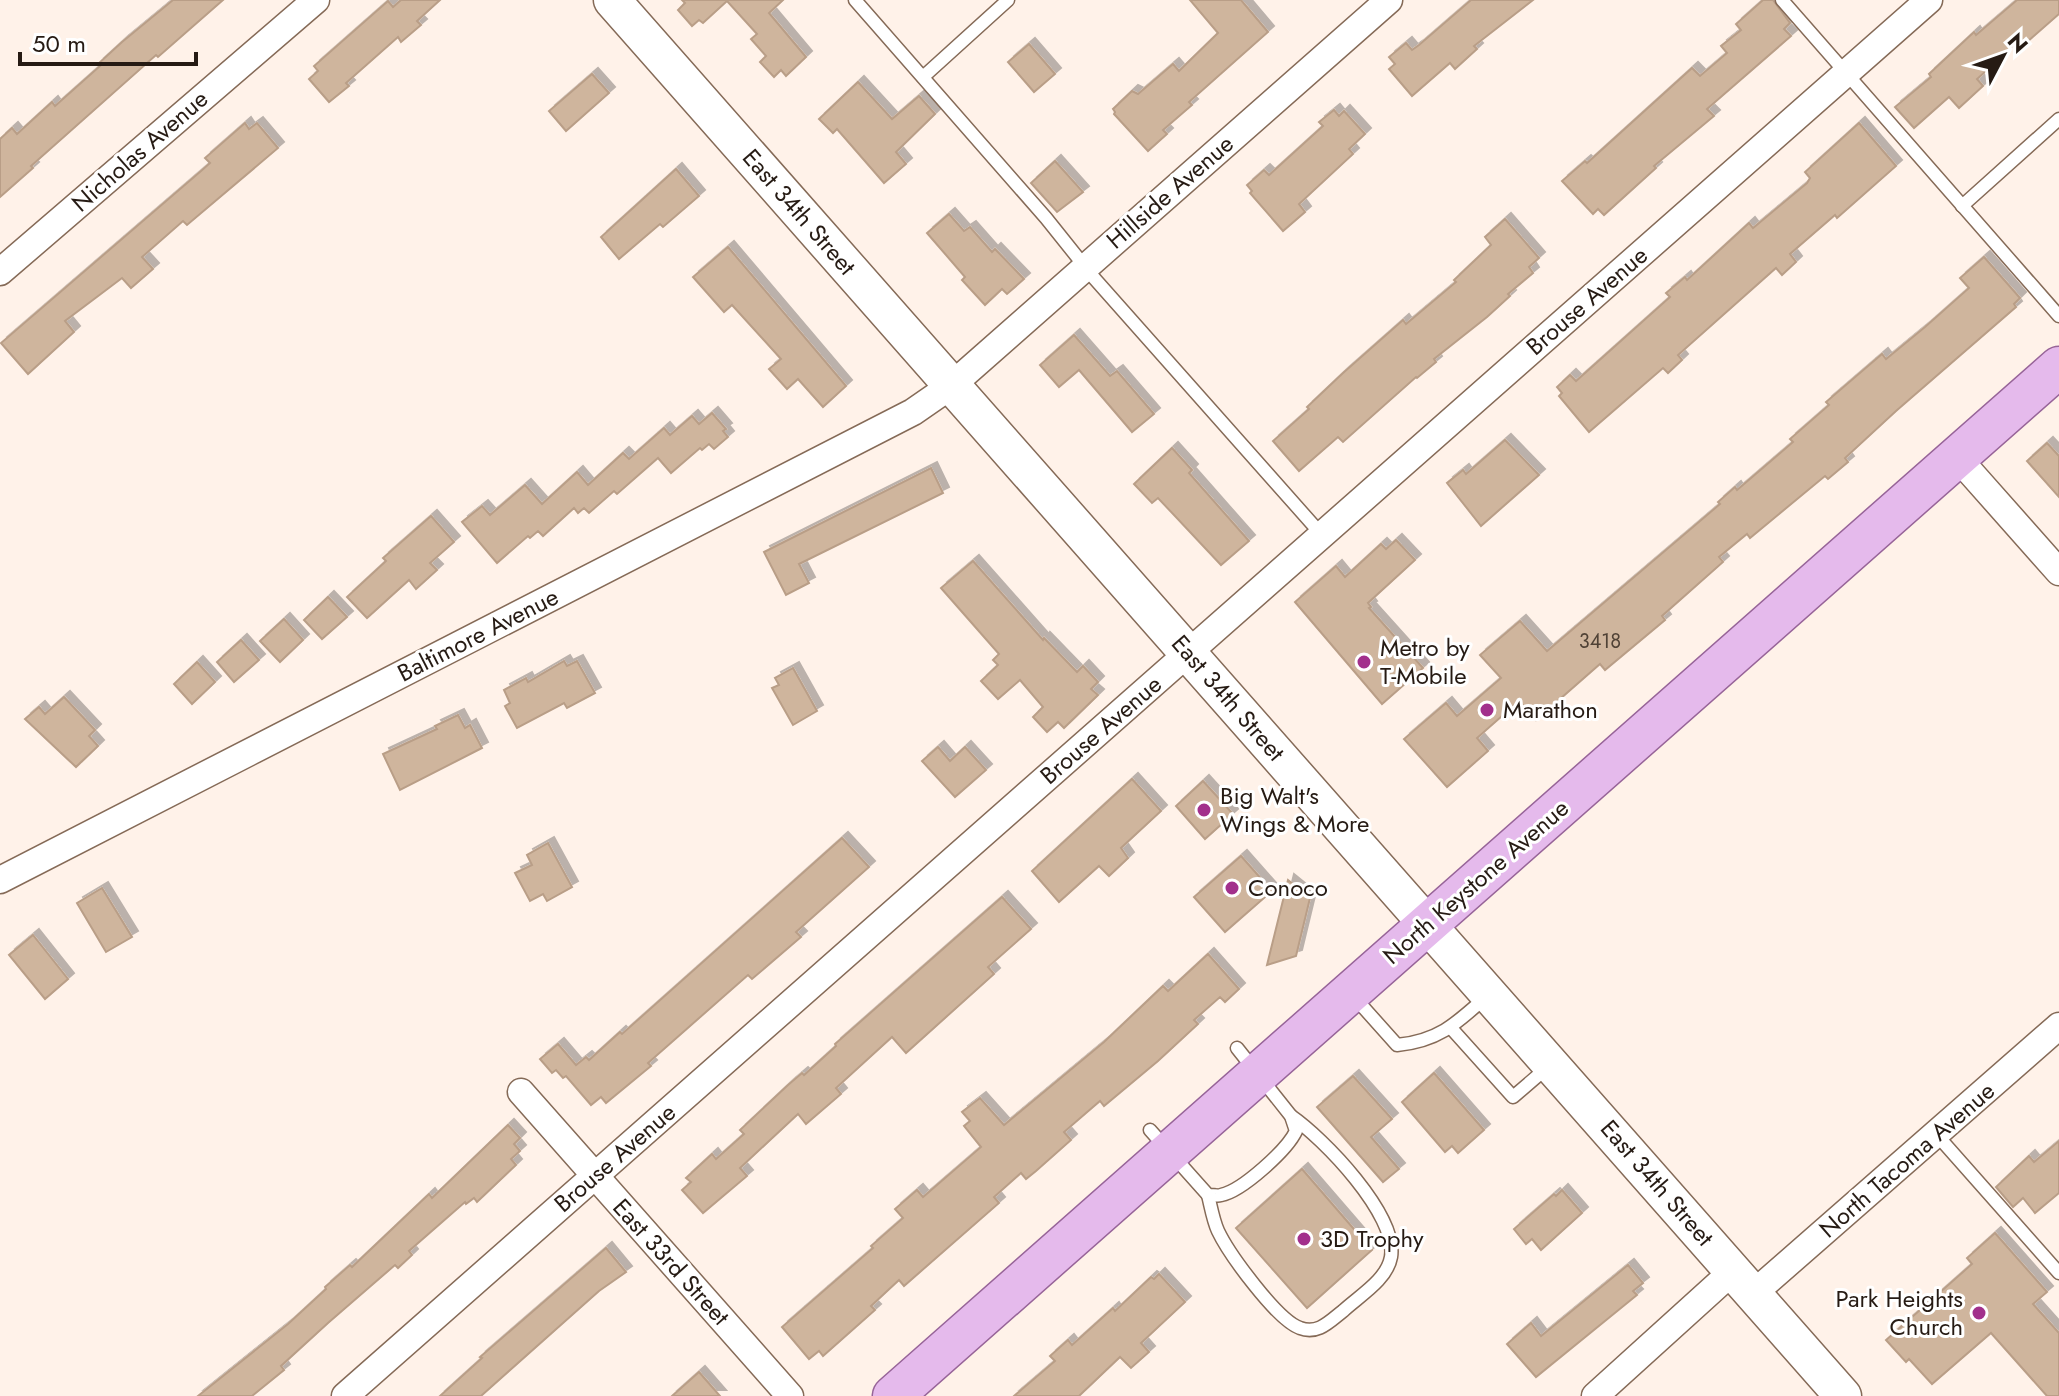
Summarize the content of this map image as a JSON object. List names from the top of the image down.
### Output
{
  "streets": {
    "main road": ["East 34th Street", "North Keystone Avenue"],
    "street": [
      "Nicholas Avenue",
      "Hillside Avenue",
      "Brouse Avenue",
      "Baltimore Avenue",
      "North Tacoma Avenue",
      "East 33rd Street"
    ]
  },
  "crossings": [
    ["Hillside Avenue", "East 34th Street"],
    ["Hillside Avenue", "Baltimore Avenue"],
    ["East 34th Street", "Brouse Avenue"],
    ["East 34th Street", "Baltimore Avenue"],
    ["East 34th Street", "North Keystone Avenue"],
    ["East 34th Street", "North Tacoma Avenue"],
    ["Brouse Avenue", "East 33rd Street"]
  ],
  "places": [
    "Metro by T-Mobile",
    "Marathon",
    "Big Walt's Wings & More",
    "Conoco",
    "3D Trophy",
    "Park Heights Church"
  ],
  "house_numbers": ["3418"],
  "scale_bar": "50 m",
  "north": "top right"
}
